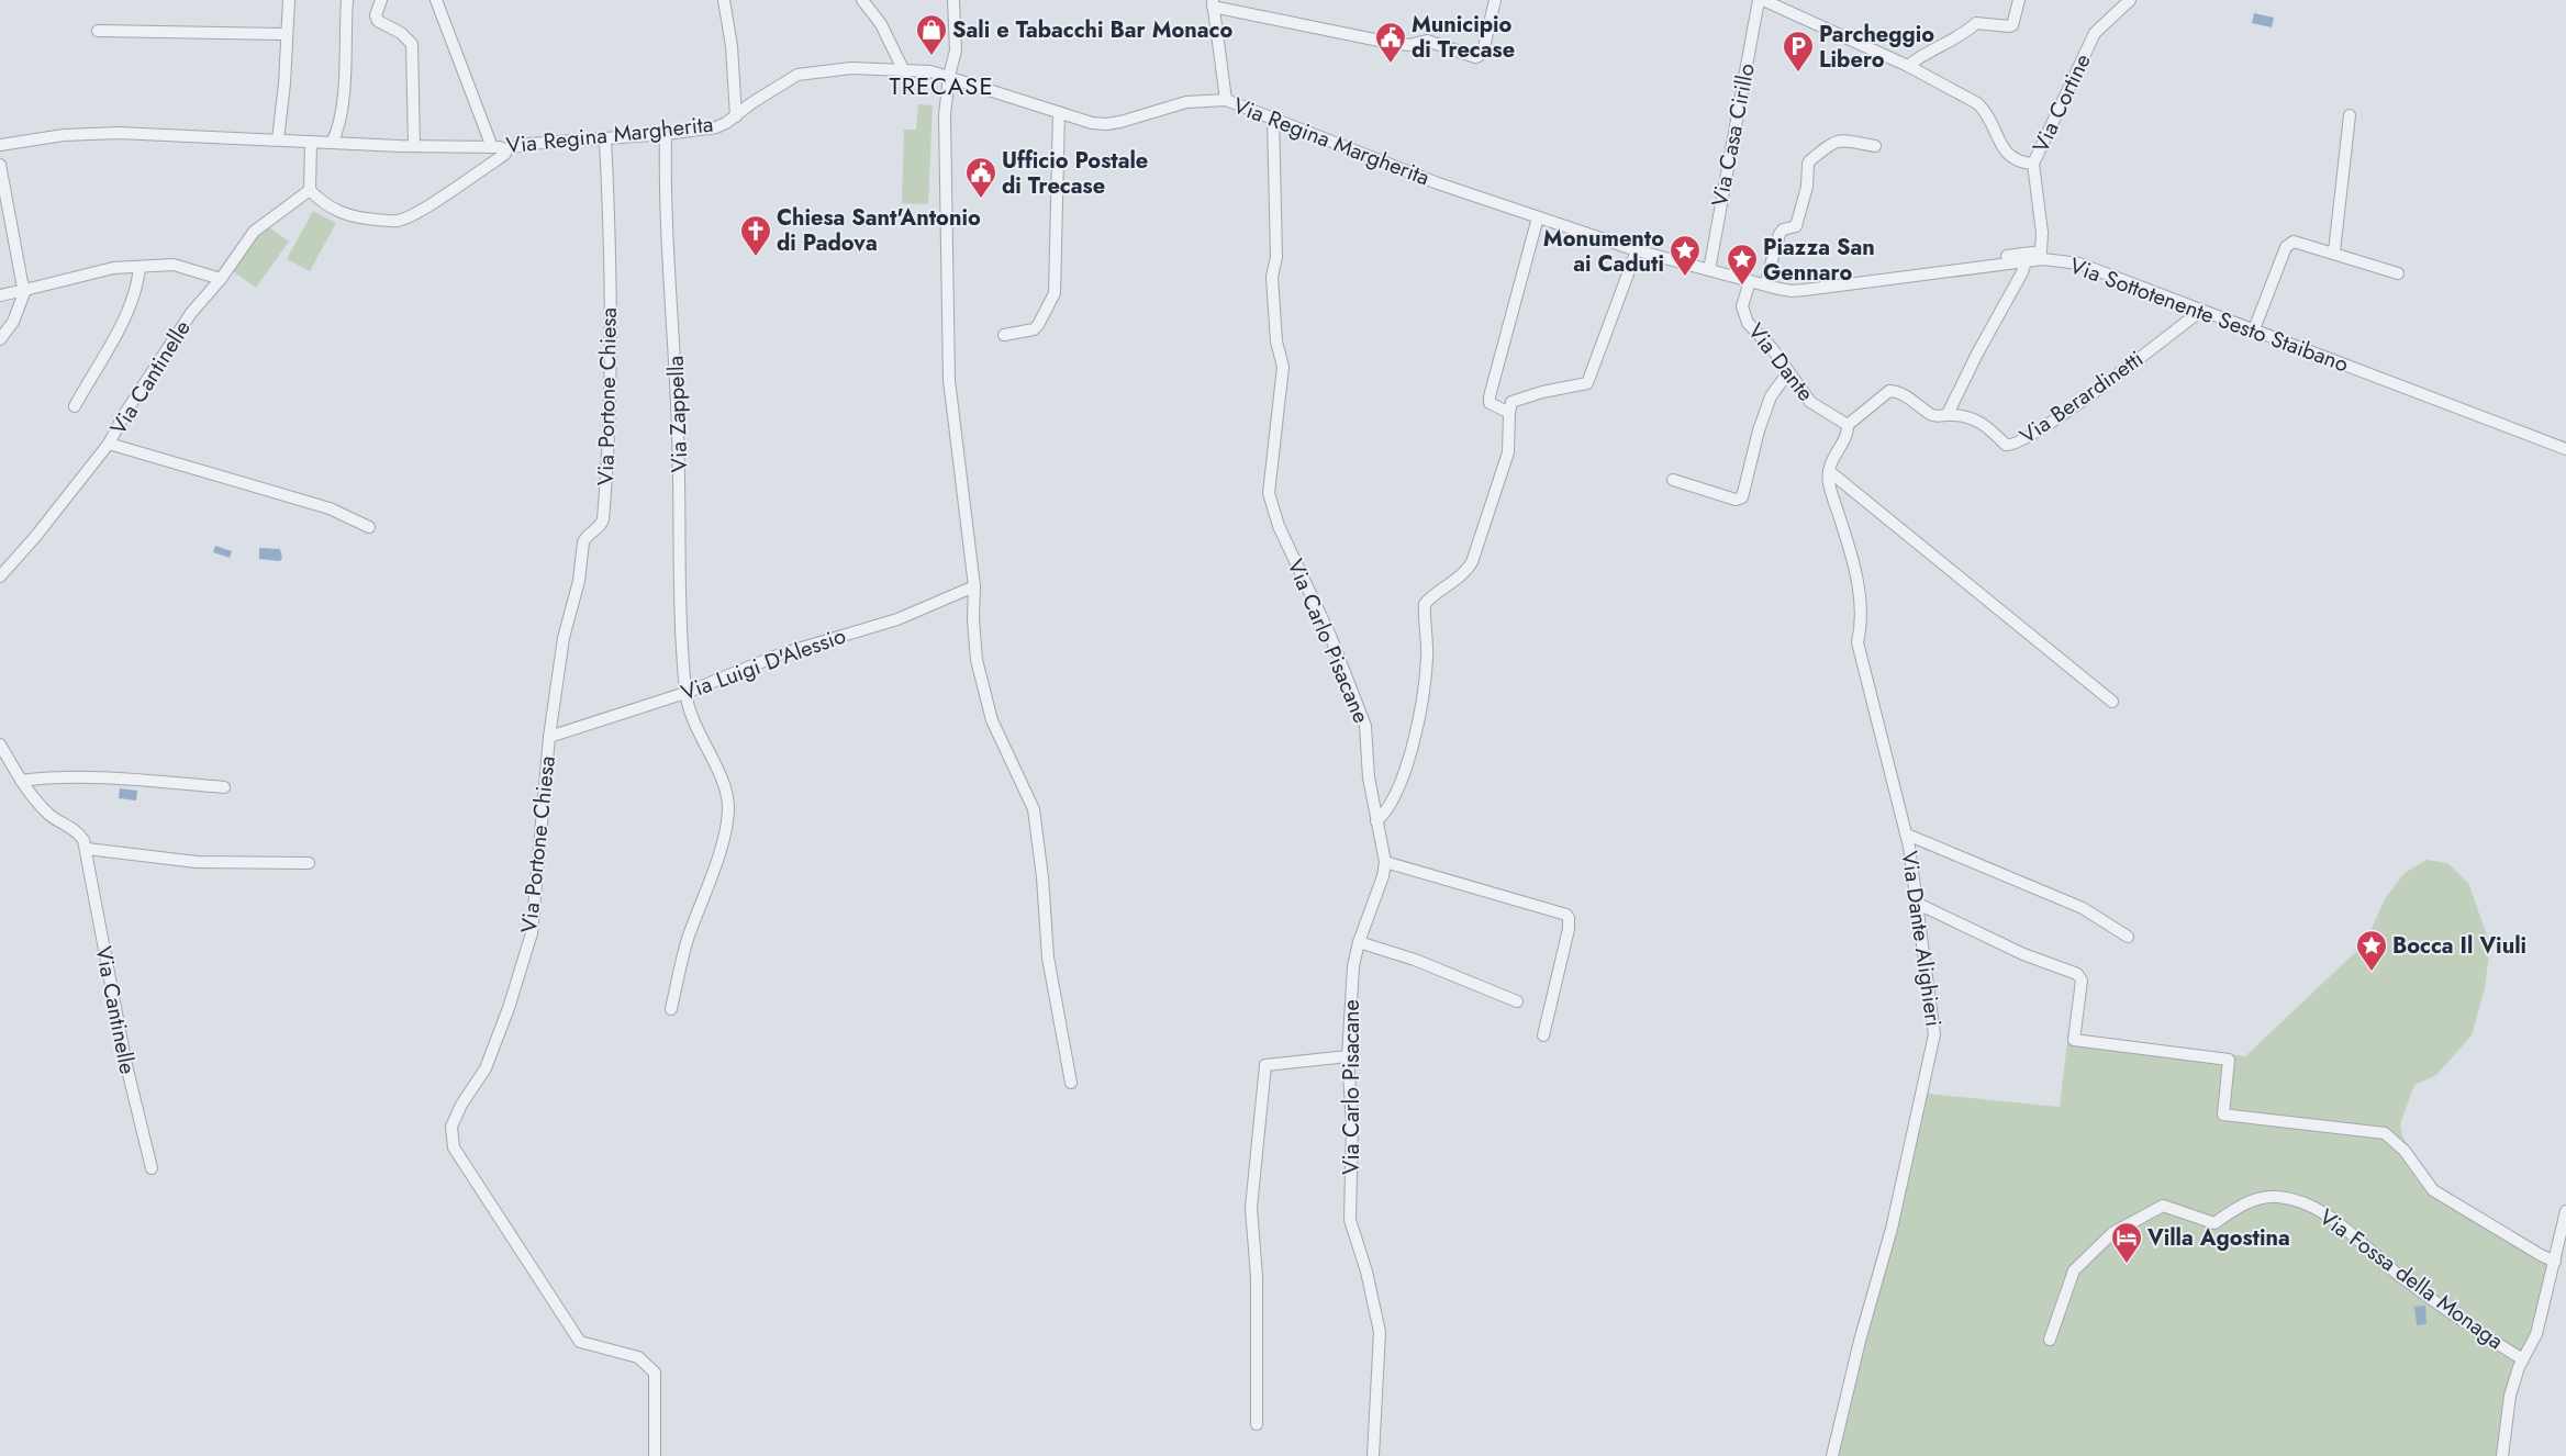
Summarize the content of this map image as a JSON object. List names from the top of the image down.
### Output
{
  "streets": {
    "street": [
      "Via Cortine",
      "Via Regina Margherita",
      "Via Casa Cirillo",
      "Via Sottotenente Sesto Staibano",
      "Via Dante",
      "Via Cantinelle",
      "Via Portone Chiesa",
      "Via Berardinetti",
      "Via Zappella",
      "Via Carlo Pisacane",
      "Via Luigi D'Alessio",
      "Via Dante Alighieri",
      "Via Fossa della Monaga"
    ]
  },
  "crossings": [
    ["Via Cortine", "Via Sottotenente Sesto Staibano"],
    ["Via Regina Margherita", "Via Casa Cirillo"],
    ["Via Regina Margherita", "Via Sottotenente Sesto Staibano"],
    ["Via Regina Margherita", "Via Portone Chiesa"],
    ["Via Regina Margherita", "Via Zappella"],
    ["Via Regina Margherita", "Via Carlo Pisacane"],
    ["Via Casa Cirillo", "Via Sottotenente Sesto Staibano"],
    ["Via Sottotenente Sesto Staibano", "Via Dante"],
    ["Via Sottotenente Sesto Staibano", "Via Berardinetti"],
    ["Via Dante", "Via Berardinetti"],
    ["Via Portone Chiesa", "Via Luigi D'Alessio"],
    ["Via Zappella", "Via Luigi D'Alessio"]
  ],
  "districts": ["TRECASE"],
  "places": {
    "shop": ["Sali e Tabacchi Bar Monaco"],
    "public building": ["Municipio di Trecase", "Ufficio Postale di Trecase"],
    "parking": ["Parcheggio Libero"],
    "church": ["Chiesa Sant'Antonio di Padova"],
    "place": ["Monumento ai Caduti", "Piazza San Gennaro", "Bocca Il Viuli"],
    "hotel": ["Villa Agostina"]
  }
}
